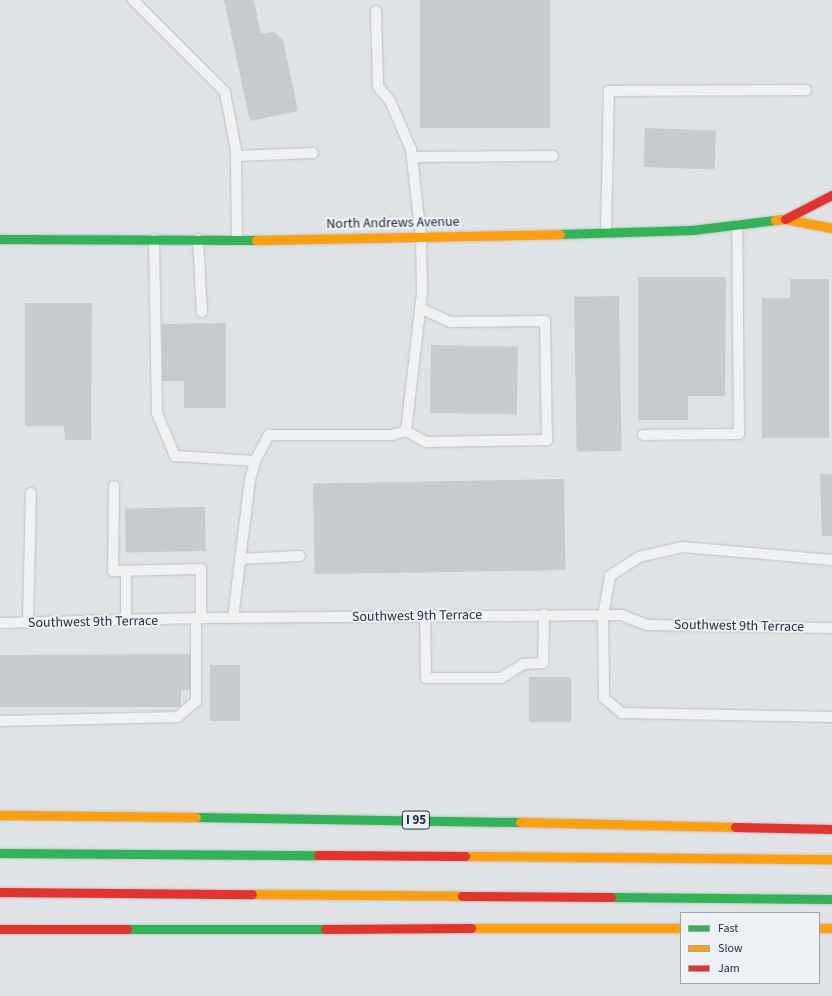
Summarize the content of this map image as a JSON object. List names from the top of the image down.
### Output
{
  "streets": {
    "main road": ["North Andrews Avenue", "I 95"],
    "lane": ["Southwest 9th Terrace"]
  },
  "legend": ["Fast", "Slow", "Jam"]
}
